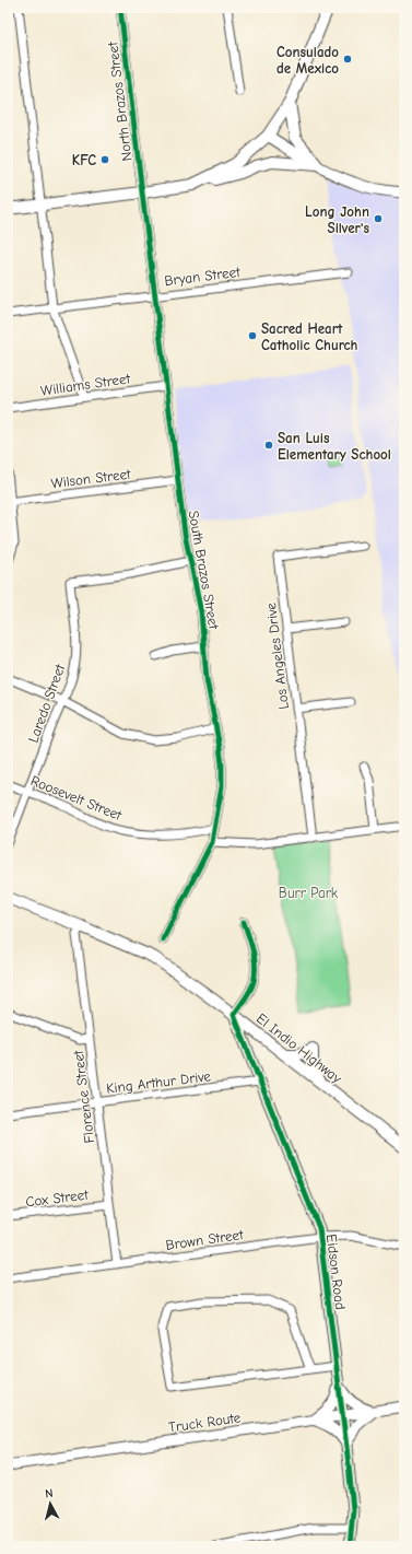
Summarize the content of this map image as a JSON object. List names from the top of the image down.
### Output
{
  "streets": {
    "main road": ["El Indio Highway"],
    "street": [
      "North Brazos Street",
      "Bryan Street",
      "Williams Street",
      "Wilson Street",
      "South Brazos Street",
      "Los Angeles Drive",
      "Laredo Street",
      "Roosevelt Street",
      "King Arthur Drive",
      "Florence Street",
      "Cox Street",
      "Brown Street",
      "Eidson Road",
      "Truck Route"
    ]
  },
  "crossings": [
    ["North Brazos Street", "South Brazos Street"],
    ["Bryan Street", "South Brazos Street"],
    ["Williams Street", "South Brazos Street"],
    ["Wilson Street", "South Brazos Street"],
    ["South Brazos Street", "Laredo Street"],
    ["South Brazos Street", "Roosevelt Street"],
    ["Laredo Street", "Roosevelt Street"],
    ["El Indio Highway", "Florence Street"],
    ["El Indio Highway", "Eidson Road"],
    ["King Arthur Drive", "Florence Street"],
    ["King Arthur Drive", "Eidson Road"],
    ["Florence Street", "Cox Street"],
    ["Florence Street", "Brown Street"],
    ["Brown Street", "Eidson Road"],
    ["Eidson Road", "Truck Route"]
  ],
  "parks": ["Burr Park"],
  "places": [
    "Consulado de Mexico",
    "KFC",
    "Long John Silver's",
    "Sacred Heart Catholic Church",
    "San Luis Elementary School"
  ],
  "north": "top"
}
